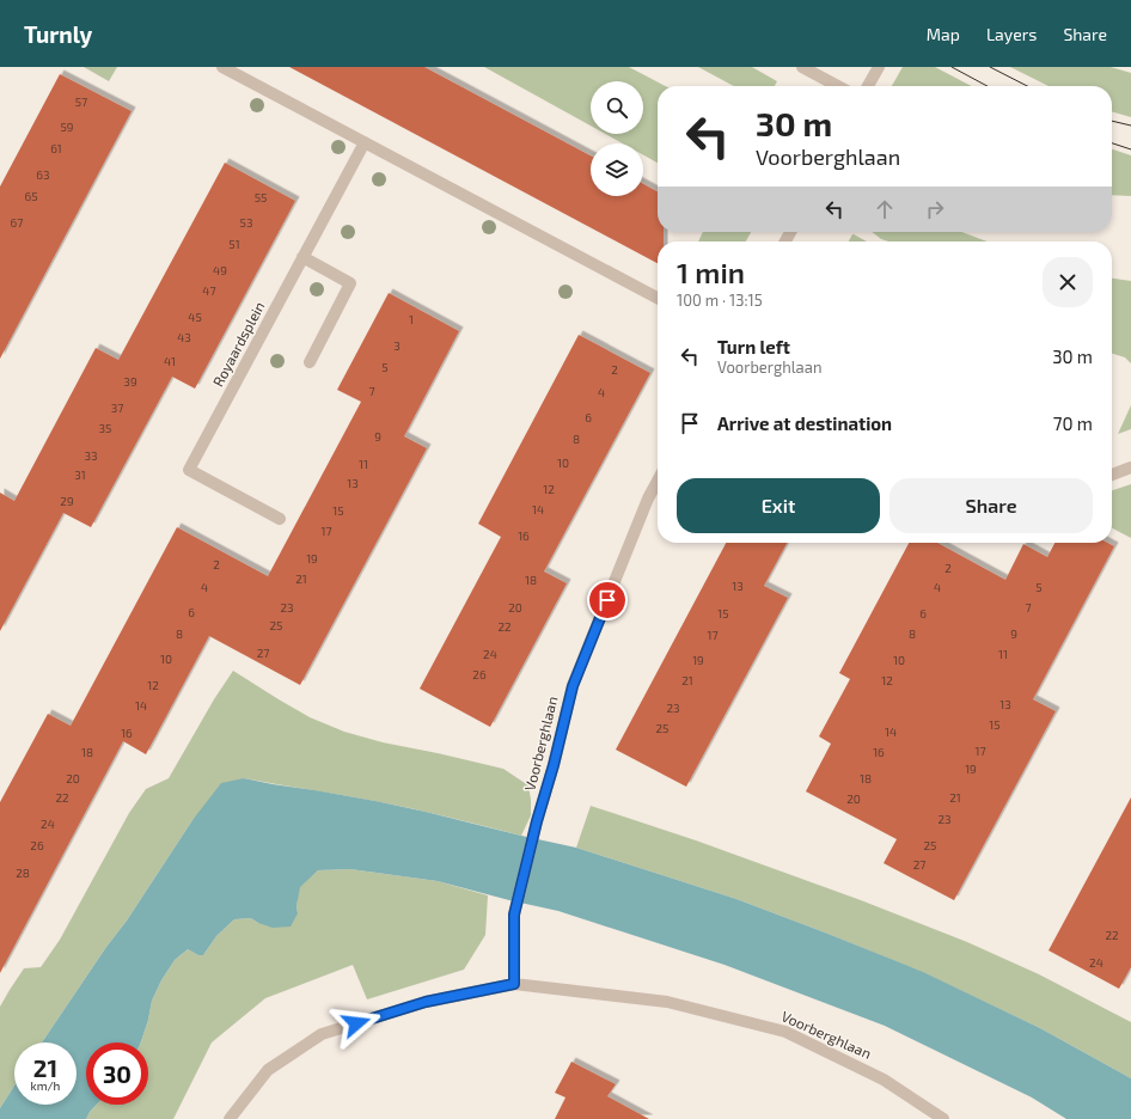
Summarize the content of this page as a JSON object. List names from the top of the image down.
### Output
{
  "streets": {
    "street": ["Royaardsplein", "Voorberghlaan"]
  },
  "house_numbers": [
    "57",
    "59",
    "61",
    "63",
    "65",
    "55",
    "67",
    "53",
    "51",
    "49",
    "47",
    "45",
    "1",
    "43",
    "3",
    "41",
    "5",
    "2",
    "39",
    "7",
    "4",
    "37",
    "6",
    "35",
    "9",
    "8",
    "33",
    "10",
    "11",
    "31",
    "13",
    "12",
    "29",
    "14",
    "15",
    "17",
    "16",
    "19",
    "2",
    "2",
    "21",
    "18",
    "13",
    "4",
    "4",
    "5",
    "23",
    "20",
    "7",
    "6",
    "15",
    "6",
    "25",
    "22",
    "8",
    "8",
    "9",
    "17",
    "27",
    "24",
    "11",
    "10",
    "19",
    "10",
    "26",
    "21",
    "12",
    "12",
    "13",
    "14",
    "23",
    "15",
    "25",
    "14",
    "16",
    "17",
    "18",
    "16",
    "19",
    "20",
    "18",
    "22",
    "21",
    "20",
    "23",
    "24",
    "26",
    "25",
    "27",
    "28",
    "22",
    "24"
  ],
  "page": {
    "header": "Turnly",
    "nav": ["Map", "Layers", "Share"],
    "turn": ["30 m", "Voorberghlaan"],
    "heading": ["1 min", "100 m · 13:15"],
    "list": [
      {
        "name": "Turn left",
        "note": "Voorberghlaan",
        "value": "30 m"
      },
      {
        "name": "Arrive at destination",
        "value": "70 m"
      }
    ],
    "buttons": ["Exit", "Share"],
    "speed": "21 km/h",
    "limit": "30"
  }
}
